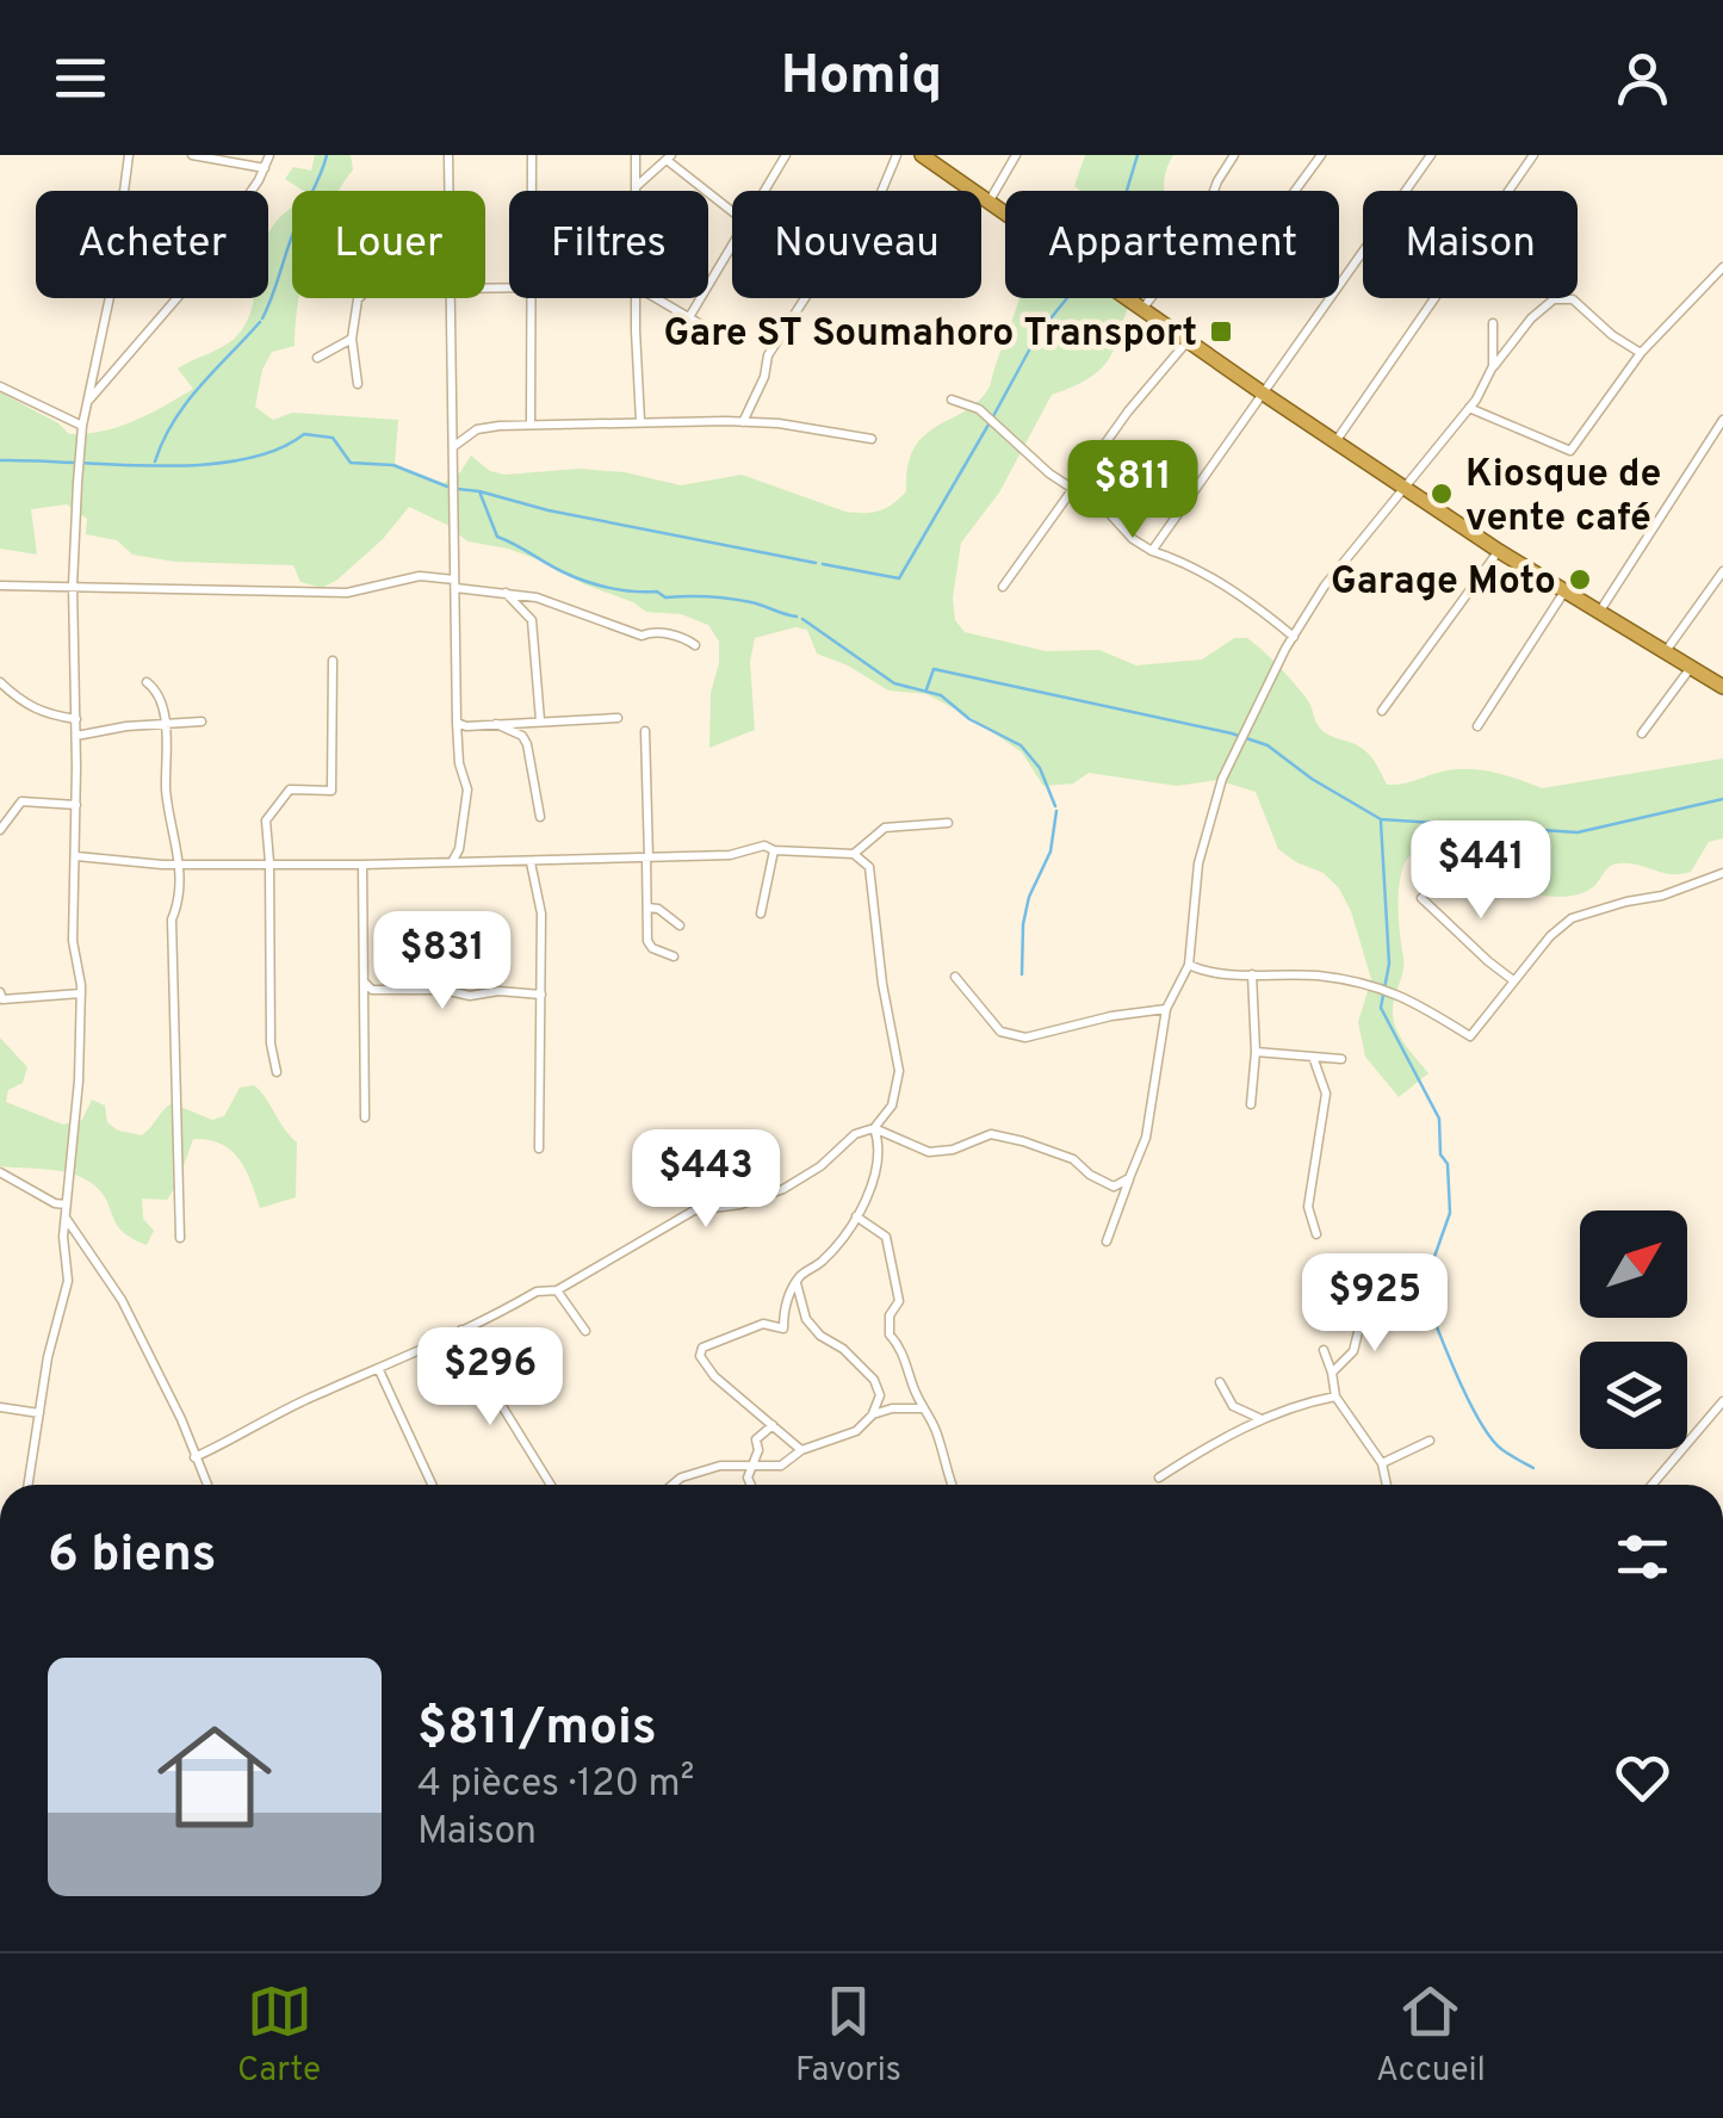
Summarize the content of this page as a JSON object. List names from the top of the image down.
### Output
{
  "places": {
    "transit": ["Gare ST Soumahoro Transport"],
    "other": ["Kiosque de vente café", "Garage Moto"]
  },
  "north": "top right",
  "page": {
    "header": "Homiq",
    "chip": [
      "Acheter",
      "Louer",
      "Filtres",
      "Nouveau",
      "Appartement",
      "Maison"
    ],
    "price": [
      "$811",
      "$441",
      "$831",
      "$443",
      "$925",
      "$296"
    ],
    "heading": "6 biens",
    "list": [
      {
        "name": "$811/mois",
        "note": "4 pièces · 120 m² · Maison"
      }
    ],
    "tabs": ["Carte", "Favoris", "Accueil"]
  }
}
